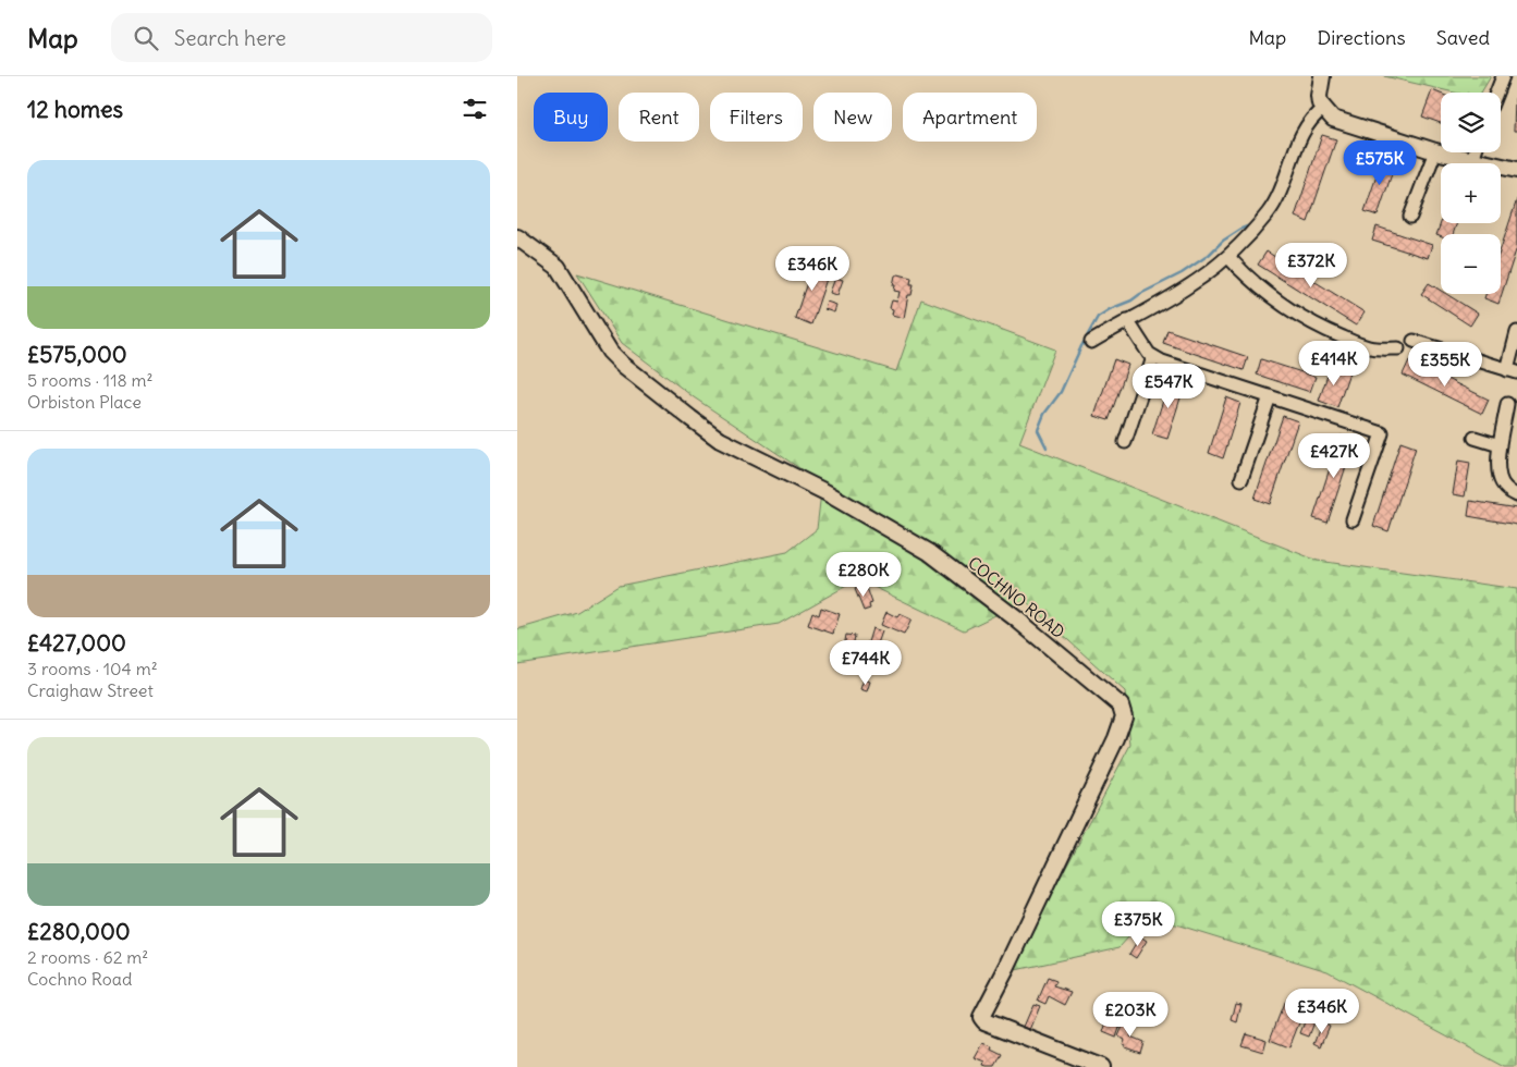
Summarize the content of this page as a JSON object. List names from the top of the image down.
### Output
{
  "streets": {
    "street": ["COCHNO ROAD"]
  },
  "page": {
    "header": "Map",
    "search": "Search here",
    "nav": ["Map", "Directions", "Saved"],
    "heading": "12 homes",
    "map_buttons": ["+", "−"],
    "chip": [
      "Buy",
      "Rent",
      "Filters",
      "New",
      "Apartment"
    ],
    "price": [
      "£575K",
      "£372K",
      "£346K",
      "£414K",
      "£355K",
      "£547K",
      "£427K",
      "£280K",
      "£744K",
      "£375K",
      "£346K",
      "£203K"
    ],
    "list": [
      {
        "name": "£575,000",
        "note": "5 rooms · 118 m² · Orbiston Place"
      },
      {
        "name": "£427,000",
        "note": "3 rooms · 104 m² · Craighaw Street"
      },
      {
        "name": "£280,000",
        "note": "2 rooms · 62 m² · Cochno Road"
      }
    ]
  }
}
